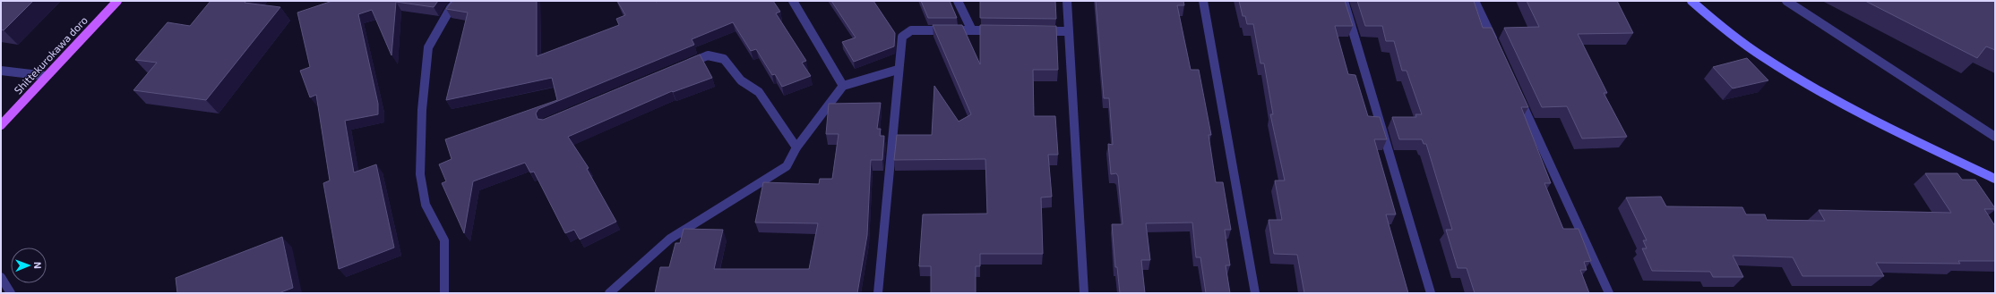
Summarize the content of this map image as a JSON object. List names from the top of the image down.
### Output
{
  "streets": {
    "main road": ["Shittekurokawa doro"]
  },
  "north": "right"
}
